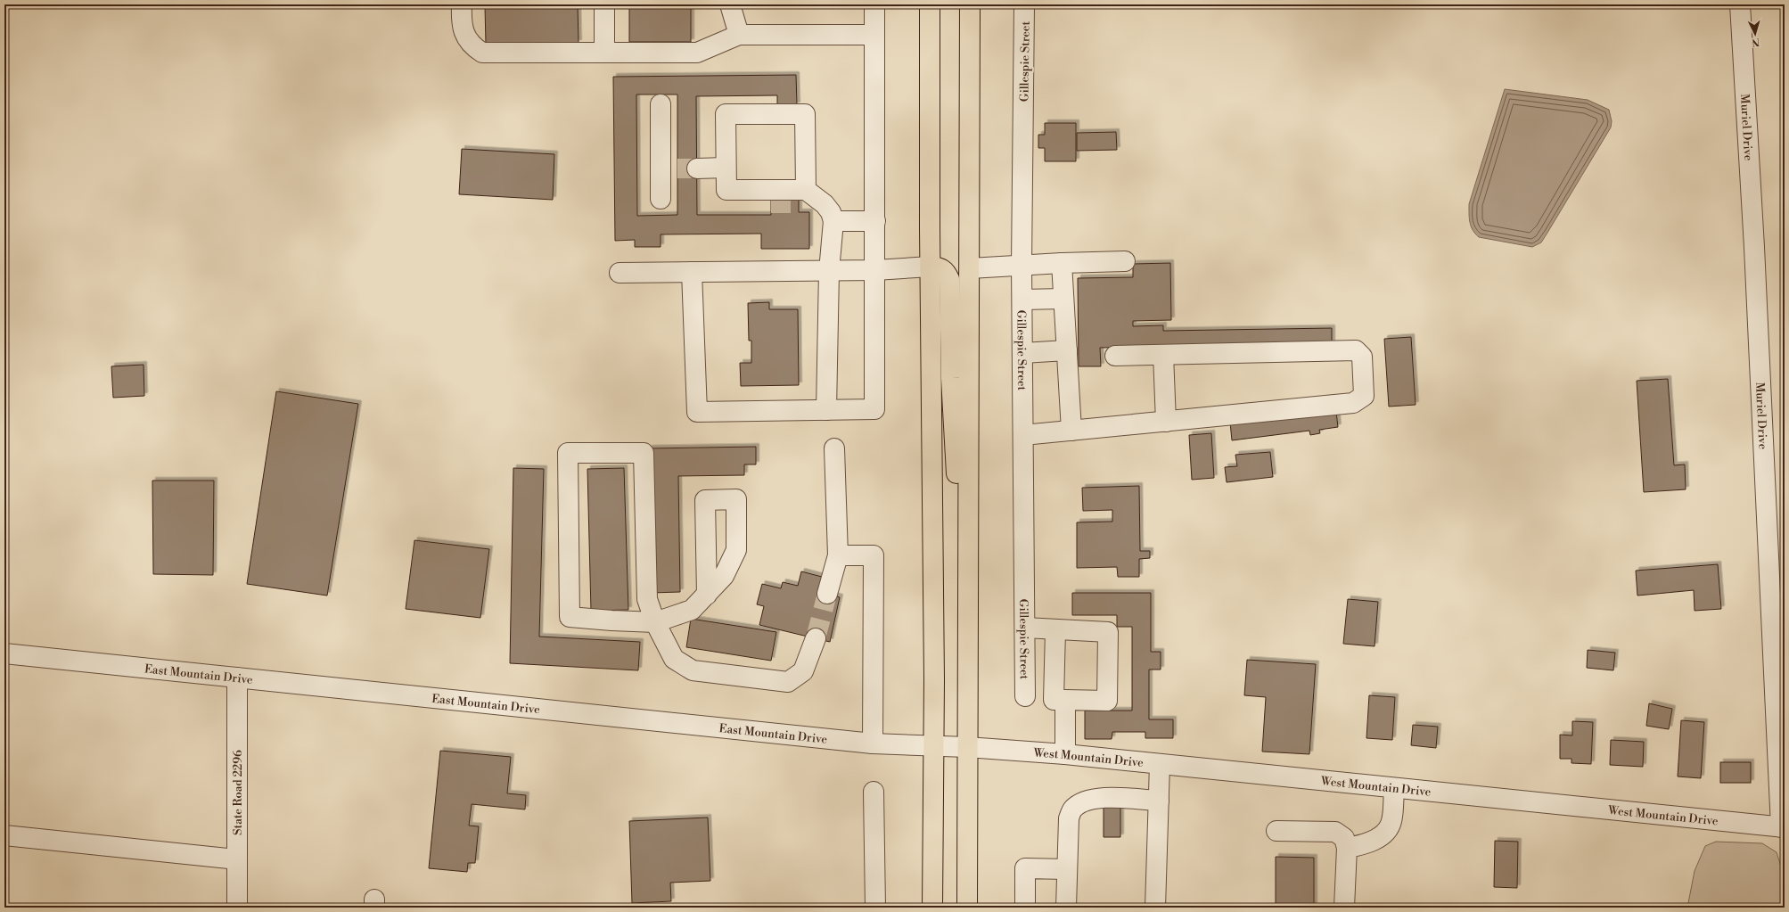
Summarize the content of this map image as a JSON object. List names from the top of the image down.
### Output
{
  "streets": {
    "street": [
      "Gillespie Street",
      "Muriel Drive",
      "East Mountain Drive",
      "West Mountain Drive",
      "State Road 2296"
    ]
  },
  "crossings": [
    ["Muriel Drive", "West Mountain Drive"],
    ["East Mountain Drive", "West Mountain Drive"],
    ["East Mountain Drive", "State Road 2296"]
  ],
  "north": "bottom"
}
